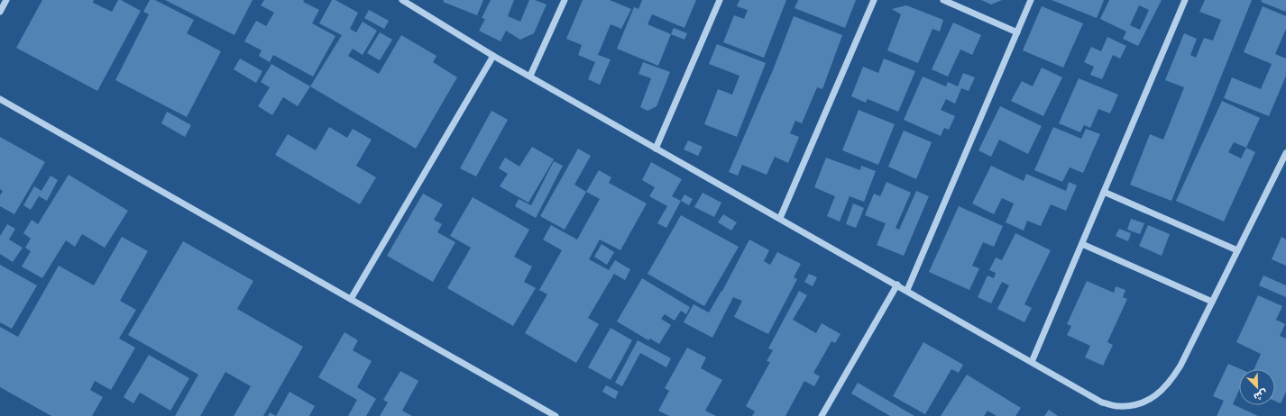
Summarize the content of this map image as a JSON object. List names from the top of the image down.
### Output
{
  "north": "bottom right"
}
